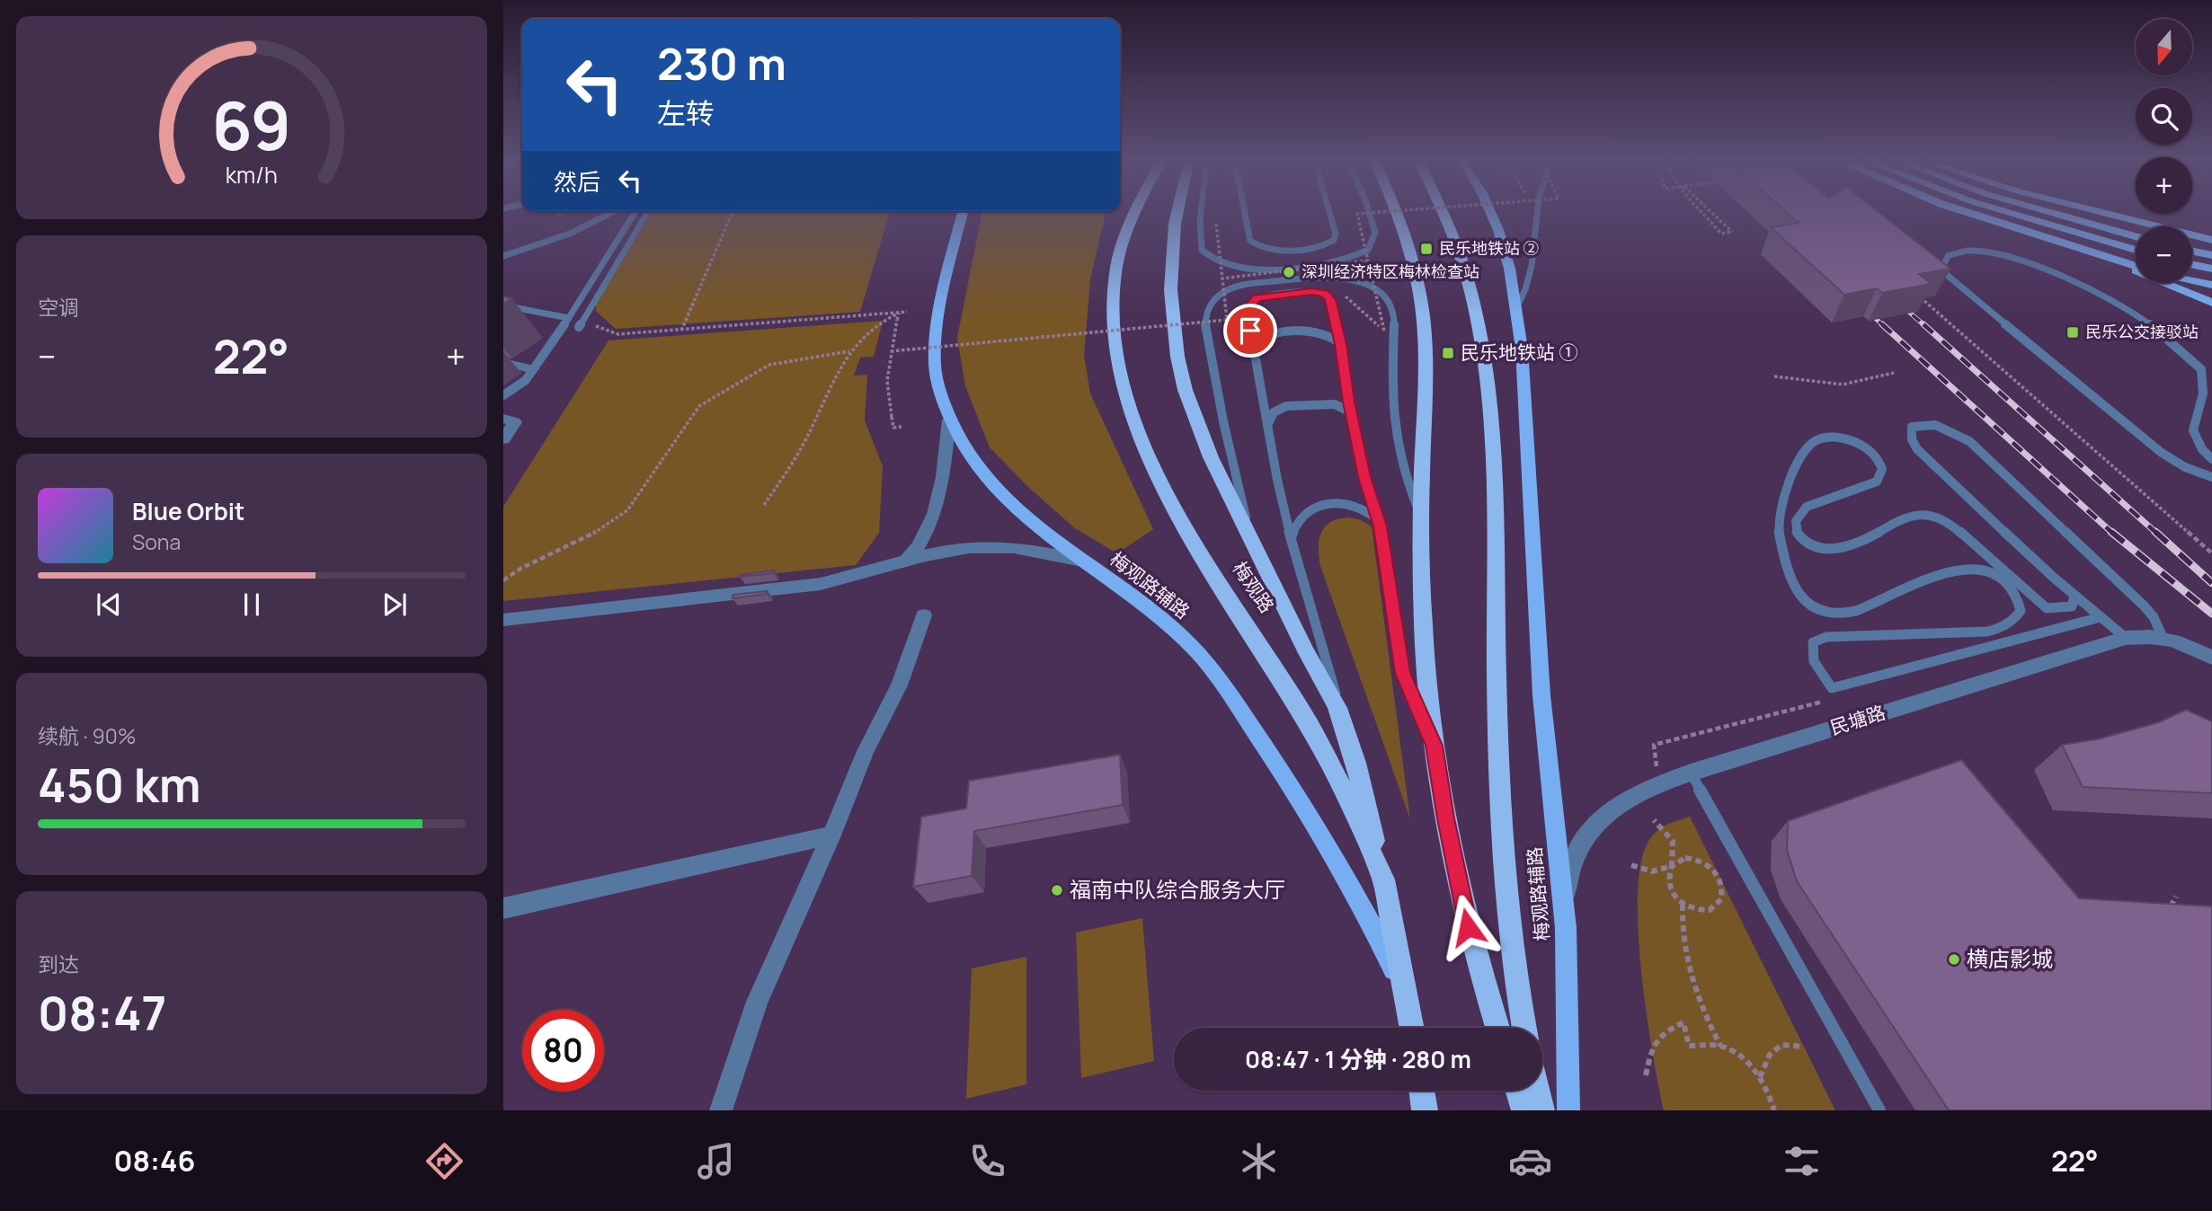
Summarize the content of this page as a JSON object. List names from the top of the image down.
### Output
{
  "streets": {
    "highway": ["梅观路"],
    "main road": ["梅观路辅路"],
    "street": ["民塘路"]
  },
  "crossings": [
    ["梅观路辅路", "梅观路"],
    ["梅观路辅路", "民塘路"]
  ],
  "places": {
    "transit": ["民乐地铁站 ②", "民乐公交接驳站", "民乐地铁站 ①"],
    "other": ["深圳经济特区梅林检查站", "福南中队综合服务大厅", "横店影城"]
  },
  "north": "bottom",
  "page": {
    "map_buttons": ["+", "−"],
    "turn": ["230 m", "左转"],
    "then": "然后",
    "tile": [
      "空调",
      ["续航 · 90%", "450 km"],
      ["到达", "08:47"]
    ],
    "heat": ["−", "22°", "+"],
    "song": ["Blue Orbit", "Sona"],
    "limit": "80",
    "trip": "08:47 · 1 分钟 · 280 m",
    "tabs": ["08:46", "22°"],
    "gauge": ["69", "km/h"]
  }
}
